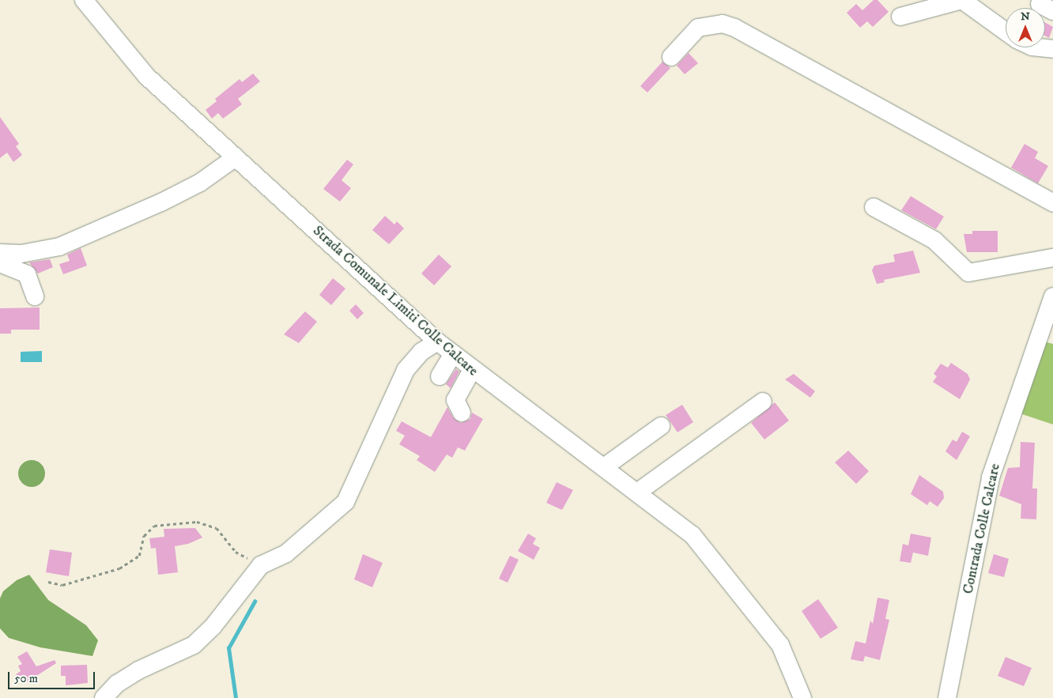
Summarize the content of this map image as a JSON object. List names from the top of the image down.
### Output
{
  "streets": {
    "street": ["Strada Comunale Limiti Colle Calcare", "Contrada Colle Calcare"]
  },
  "scale_bar": "50 m",
  "north": "top"
}
